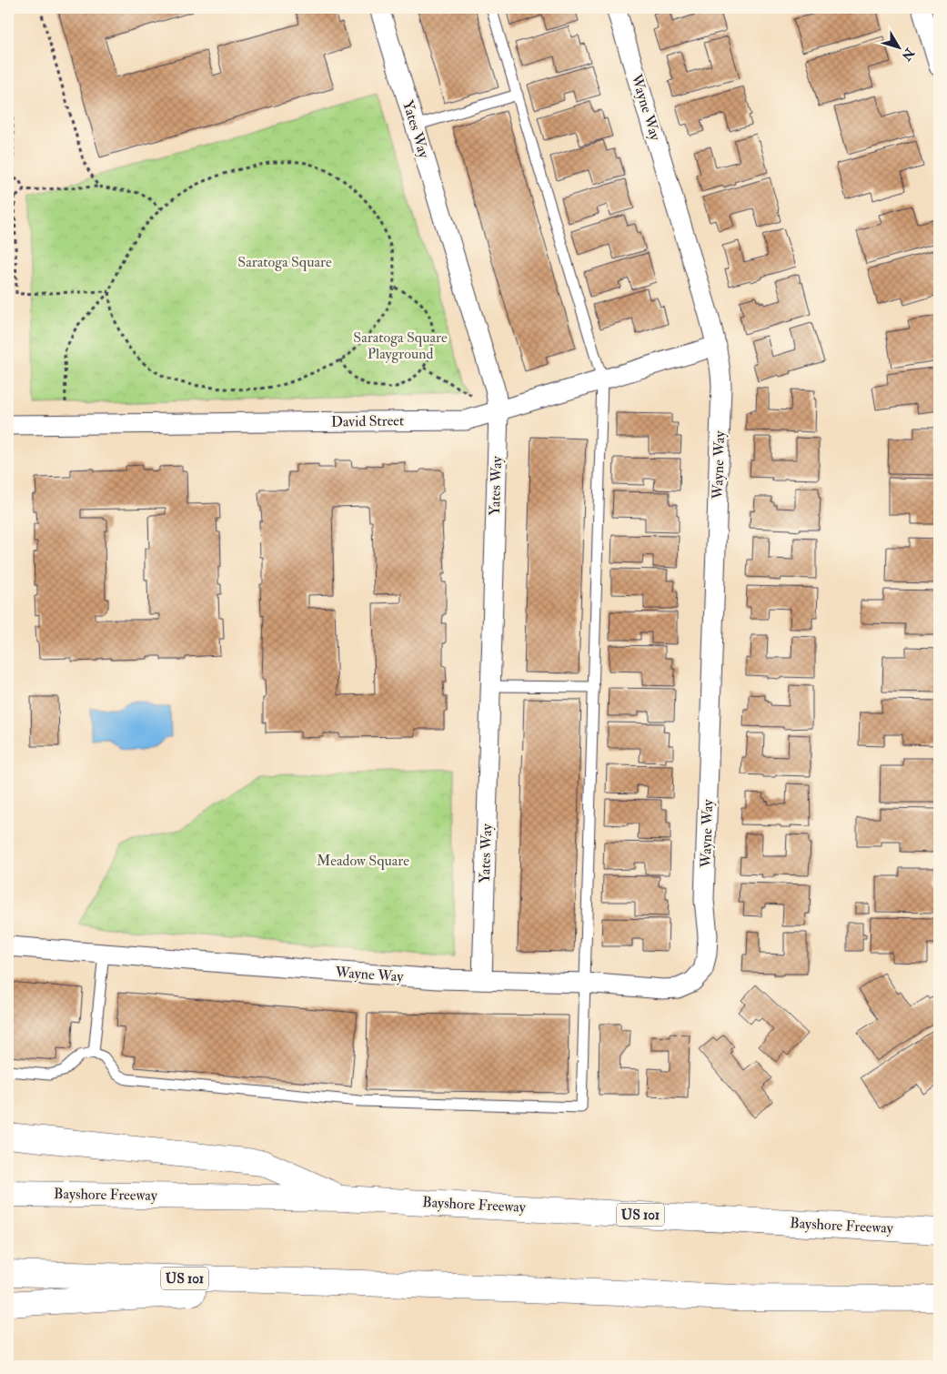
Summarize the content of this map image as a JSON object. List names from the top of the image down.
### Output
{
  "streets": {
    "highway": ["Bayshore Freeway", "US 101"],
    "street": ["Wayne Way", "Yates Way", "David Street"]
  },
  "crossings": [
    ["Wayne Way", "Yates Way"],
    ["Wayne Way", "David Street"],
    ["Yates Way", "David Street"]
  ],
  "parks": ["Saratoga Square", "Saratoga Square Playground", "Meadow Square"],
  "north": "bottom right"
}
